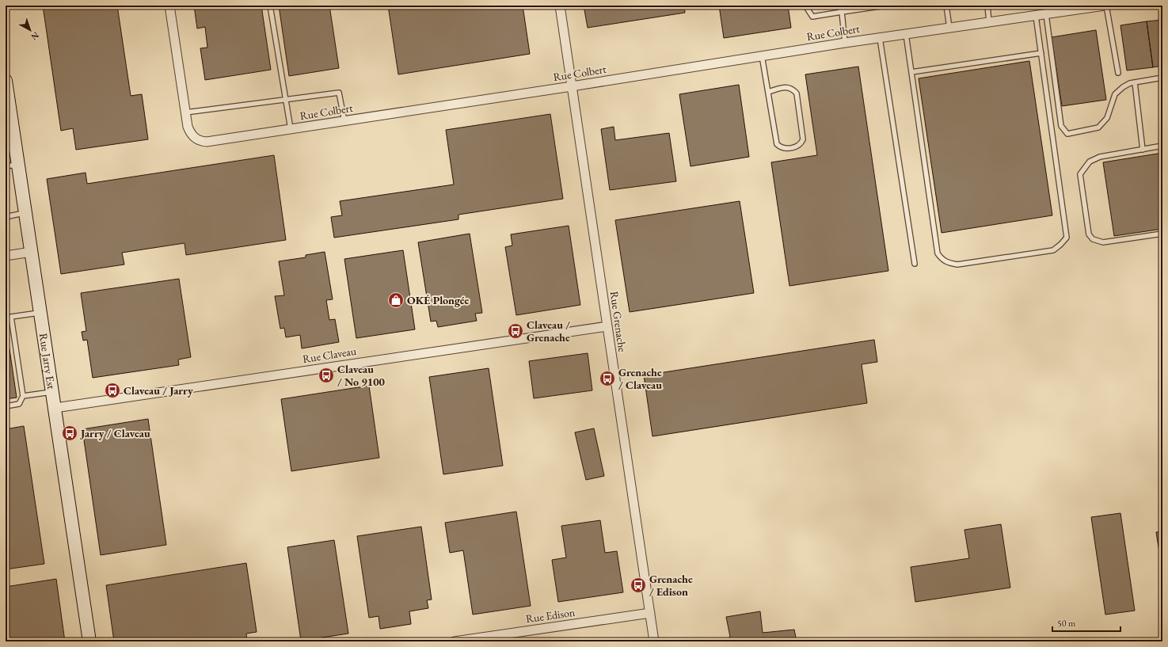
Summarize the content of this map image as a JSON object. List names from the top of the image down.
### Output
{
  "streets": {
    "street": [
      "Rue Colbert",
      "Rue Grenache",
      "Rue Claveau",
      "Rue Jarry Est",
      "Rue Edison"
    ]
  },
  "crossings": [
    ["Rue Colbert", "Rue Grenache"],
    ["Rue Grenache", "Rue Claveau"],
    ["Rue Grenache", "Rue Edison"],
    ["Rue Claveau", "Rue Jarry Est"]
  ],
  "places": {
    "shop": ["OKÉ Plongée"],
    "bus stop": [
      "Claveau / Grenache",
      "Claveau / No 9100",
      "Grenache / Claveau",
      "Claveau / Jarry",
      "Jarry / Claveau",
      "Grenache / Edison"
    ]
  },
  "scale_bar": "50 m",
  "north": "bottom right"
}
